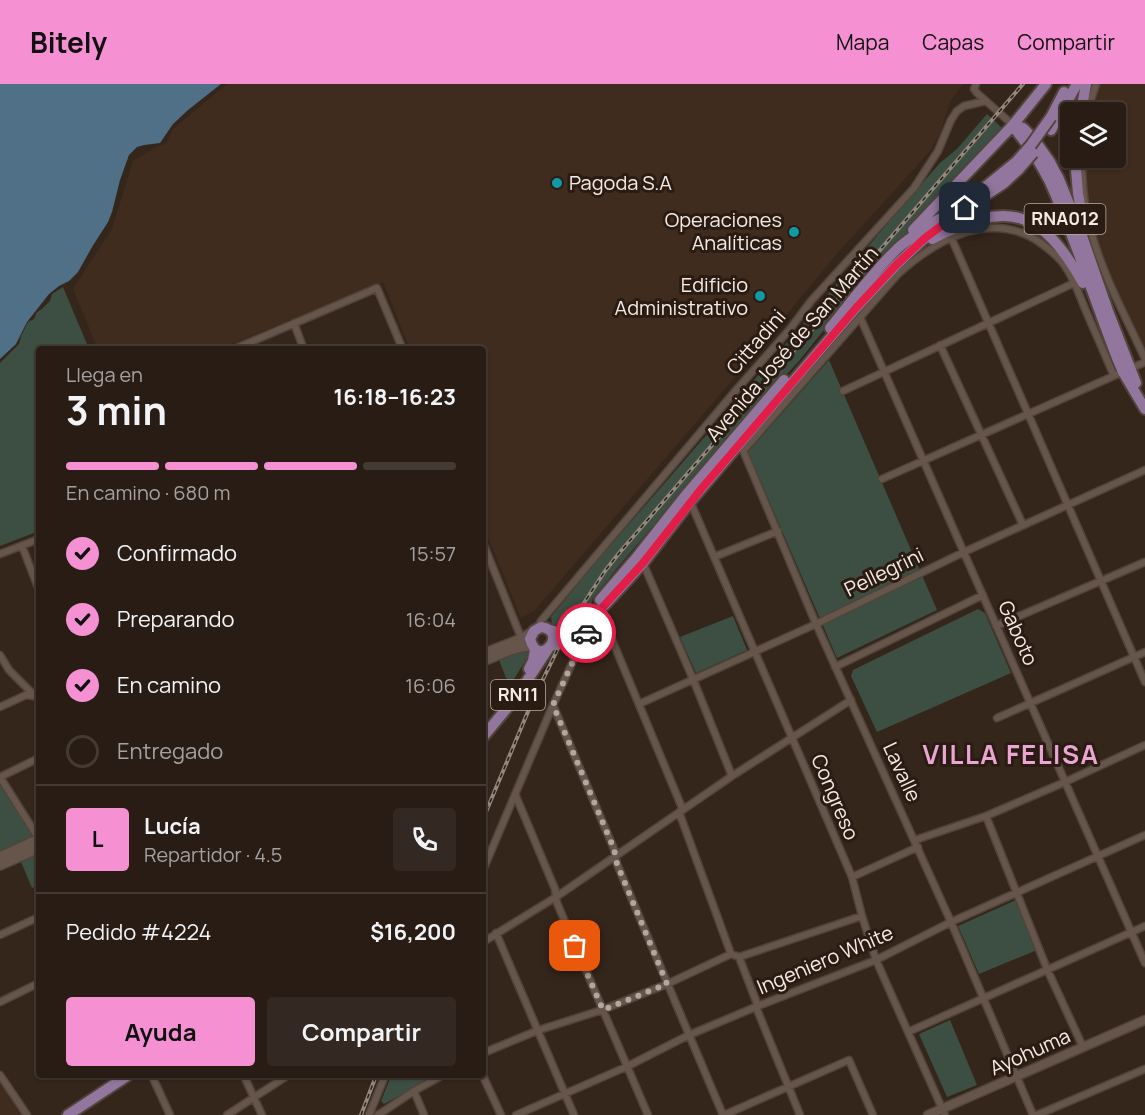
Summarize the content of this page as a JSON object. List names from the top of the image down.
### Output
{
  "streets": {
    "main road": ["RNA012", "Avenida José de San Martín", "RN11"],
    "street": [
      "Cittadini",
      "Pellegrini",
      "Gaboto",
      "Lavalle",
      "Congreso",
      "Ingeniero White",
      "Ayohuma"
    ]
  },
  "crossings": [
    ["Cittadini", "Avenida José de San Martín"],
    ["Cittadini", "RN11"],
    ["Avenida José de San Martín", "RN11"],
    ["Avenida José de San Martín", "Lavalle"],
    ["Avenida José de San Martín", "Congreso"],
    ["Pellegrini", "Gaboto"],
    ["Pellegrini", "Lavalle"],
    ["Pellegrini", "Congreso"],
    ["Gaboto", "Ingeniero White"],
    ["Lavalle", "Ingeniero White"],
    ["Lavalle", "Ayohuma"],
    ["Congreso", "Ingeniero White"],
    ["Congreso", "Ayohuma"]
  ],
  "districts": ["VILLA FELISA"],
  "places": ["Pagoda S.A", "Operaciones Analíticas", "Edificio Administrativo"],
  "page": {
    "header": "Bitely",
    "nav": ["Mapa", "Capas", "Compartir"],
    "heading": ["3 min", "Llega en", "16:18–16:23"],
    "panel": [
      "Lucía",
      "Repartidor · 4.5",
      "Pedido #4224",
      "$16,200"
    ],
    "bar": "En camino · 680 m",
    "list": [
      ["Confirmado", "15:57"],
      ["Preparando", "16:04"],
      ["En camino", "16:06"],
      "Entregado"
    ],
    "round": "L",
    "buttons": ["Ayuda", "Compartir"]
  }
}
